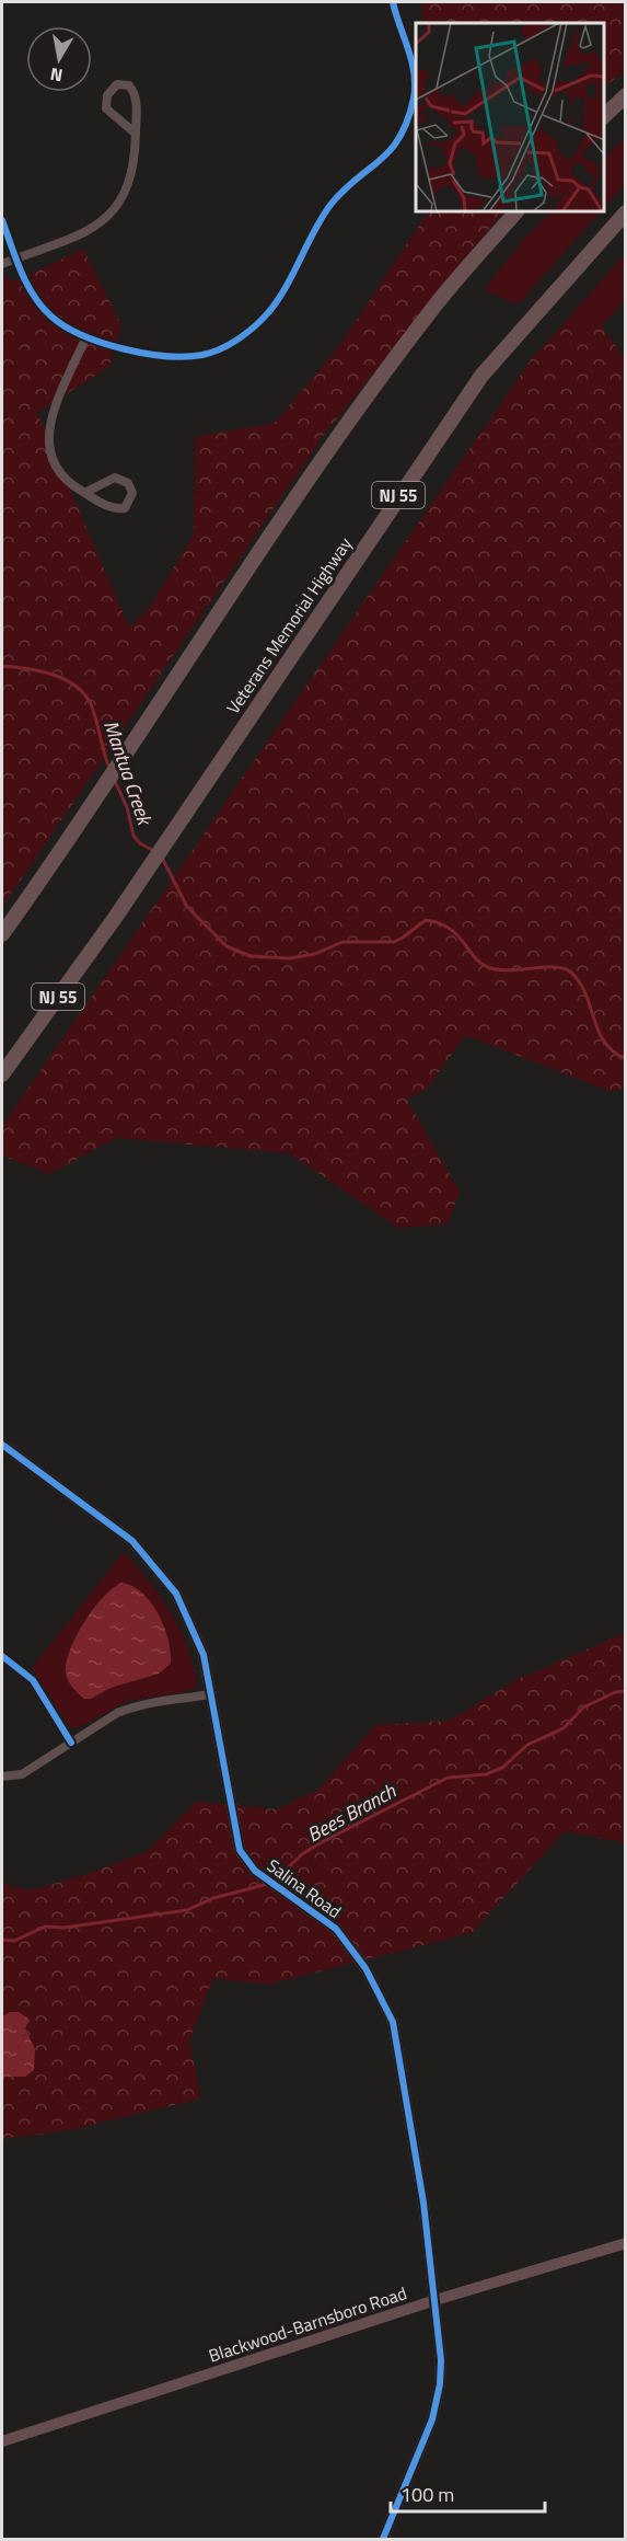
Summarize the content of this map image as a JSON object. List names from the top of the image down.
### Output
{
  "streets": {
    "highway": ["NJ 55", "Veterans Memorial Highway"],
    "street": ["Salina Road", "Blackwood-Barnsboro Road"]
  },
  "crossings": [
    ["Salina Road", "Blackwood-Barnsboro Road"]
  ],
  "water": ["Mantua Creek", "Bees Branch"],
  "scale_bar": "100 m",
  "north": "bottom"
}
